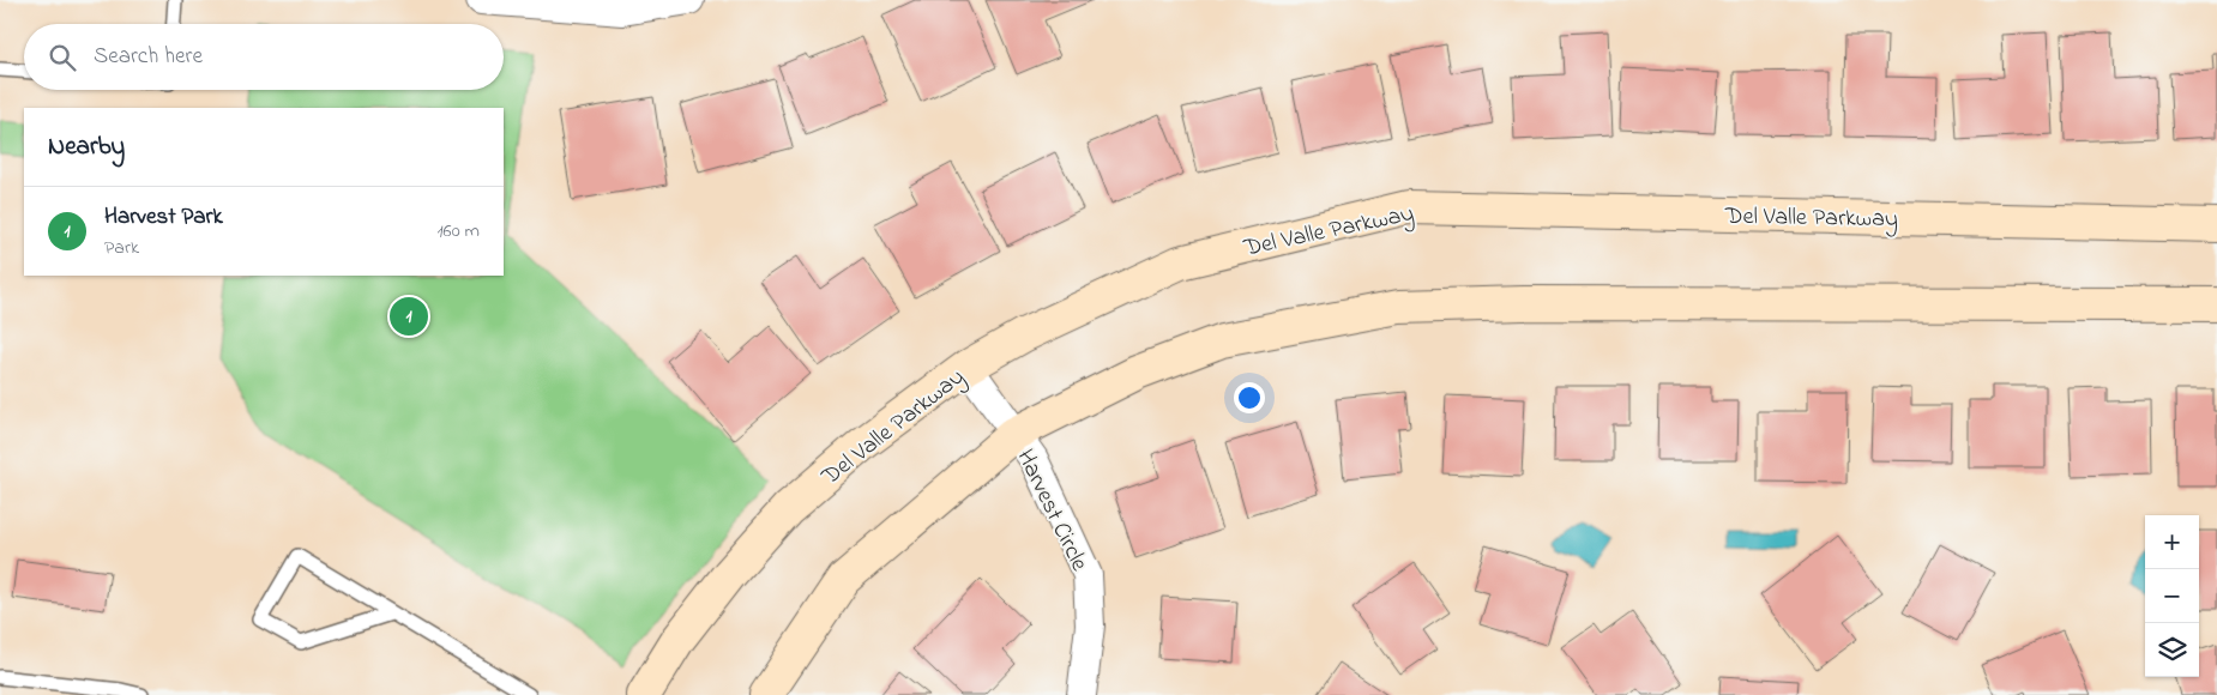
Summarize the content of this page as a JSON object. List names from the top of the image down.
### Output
{
  "streets": {
    "main road": ["Del Valle Parkway"],
    "street": ["Harvest Circle"]
  },
  "crossings": [
    ["Del Valle Parkway", "Harvest Circle"]
  ],
  "page": {
    "search": "Search here",
    "heading": "Nearby",
    "list": [
      {
        "mark": "1",
        "name": "Harvest Park",
        "note": "Park",
        "value": "160 m"
      }
    ],
    "pins": "1",
    "map_buttons": ["+", "−"]
  }
}
